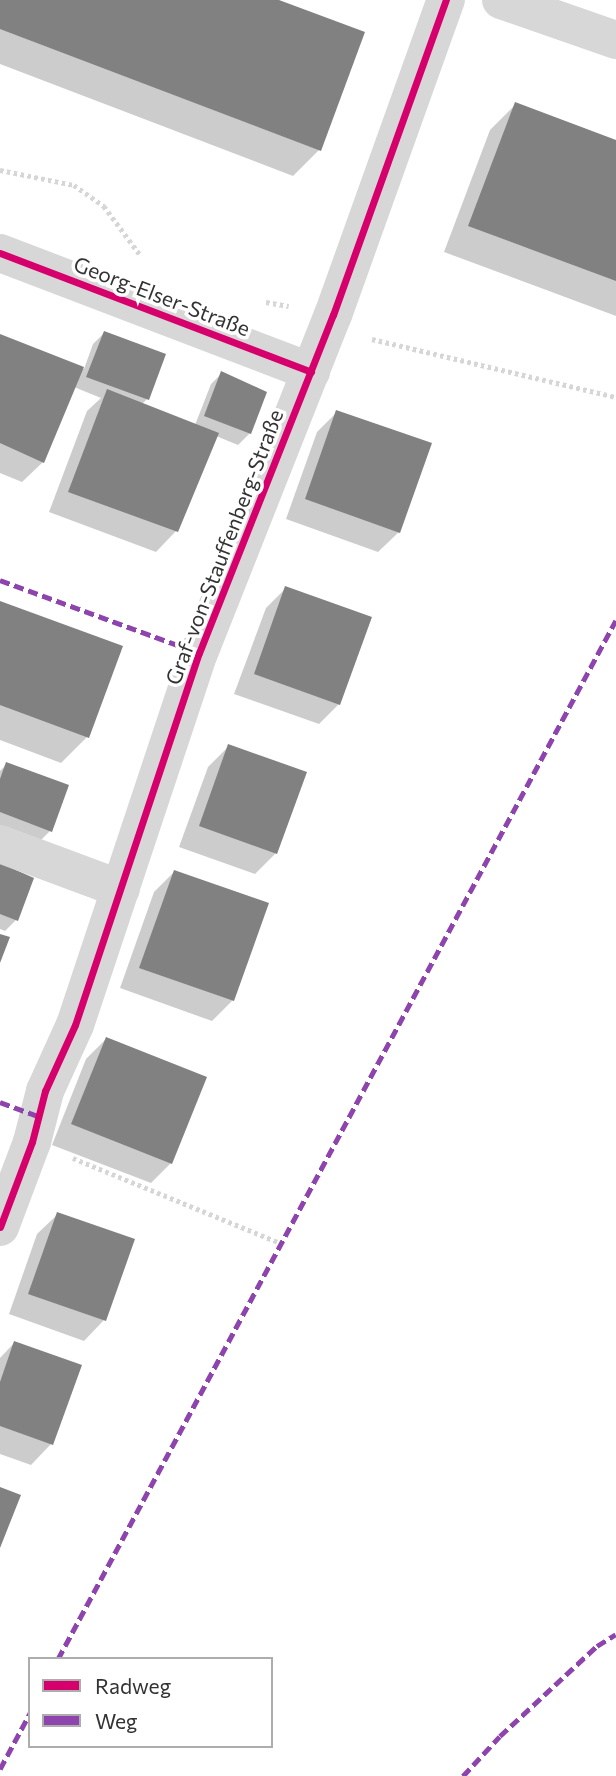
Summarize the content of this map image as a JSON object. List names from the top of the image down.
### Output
{
  "streets": {
    "street": ["Georg-Elser-Straße", "Graf-von-Stauffenberg-Straße"]
  },
  "crossings": [
    ["Georg-Elser-Straße", "Graf-von-Stauffenberg-Straße"]
  ],
  "legend": ["Radweg", "Weg"]
}
